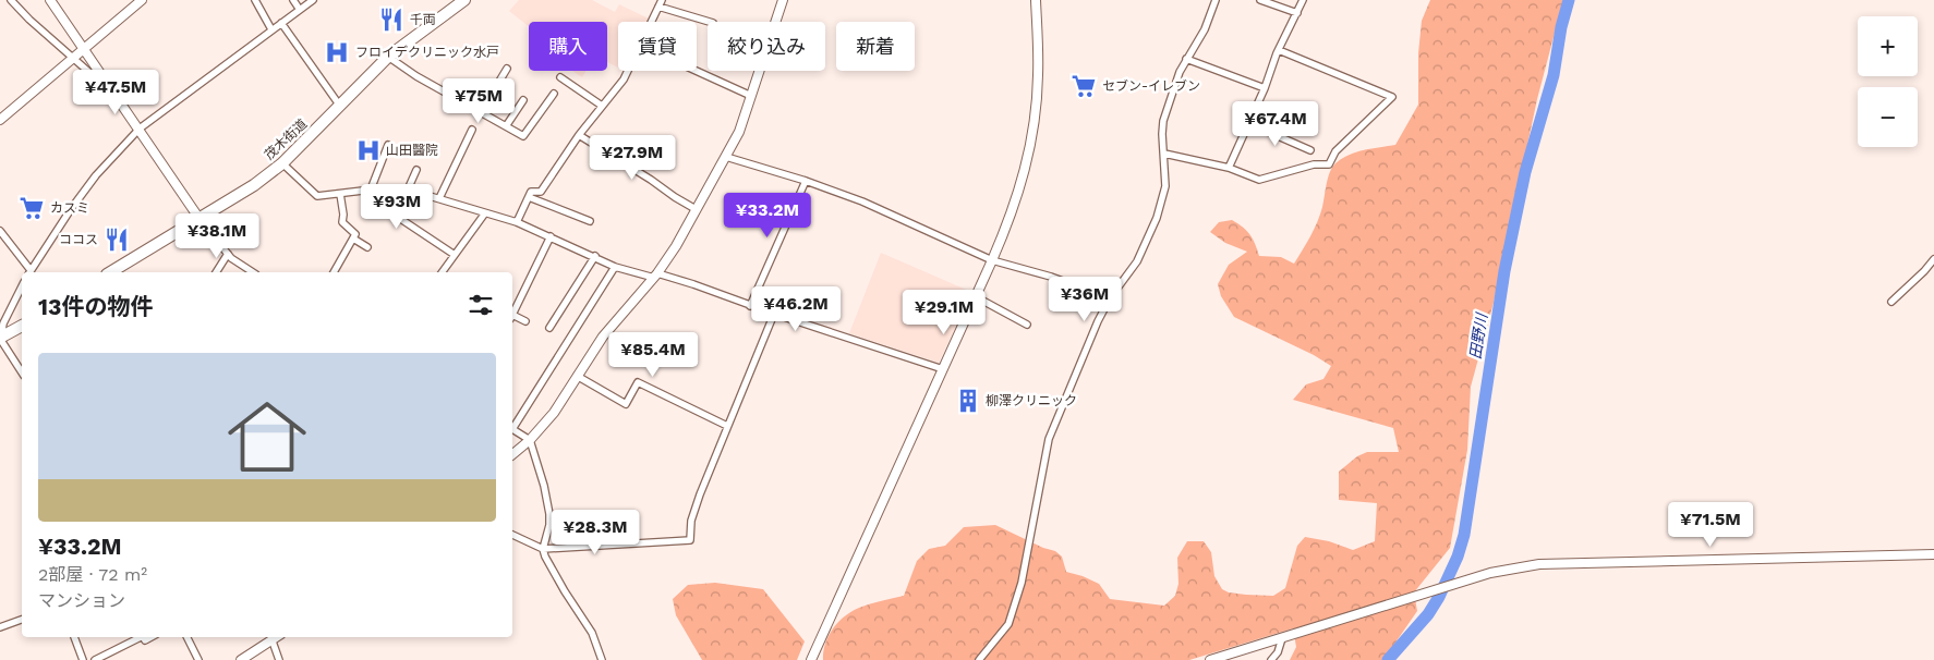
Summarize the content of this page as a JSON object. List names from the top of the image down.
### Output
{
  "streets": {
    "highway": ["茂木街道"]
  },
  "water": ["田野川"],
  "places": {
    "restaurant": ["千両", "ココス"],
    "hospital": ["フロイデクリニック水戸", "山田醫院"],
    "supermarket": ["セブン-イレブン", "カスミ"],
    "building": ["柳澤クリニック"]
  },
  "page": {
    "map_buttons": ["+", "−"],
    "chip": [
      "購入",
      "賃貸",
      "絞り込み",
      "新着"
    ],
    "price": [
      "¥47.5M",
      "¥75M",
      "¥67.4M",
      "¥27.9M",
      "¥93M",
      "¥33.2M",
      "¥38.1M",
      "¥36M",
      "¥46.2M",
      "¥29.1M",
      "¥85.4M",
      "¥71.5M",
      "¥28.3M"
    ],
    "heading": "13件の物件",
    "list": [
      {
        "name": "¥33.2M",
        "note": "2部屋 · 72 m² · マンション"
      }
    ]
  }
}
